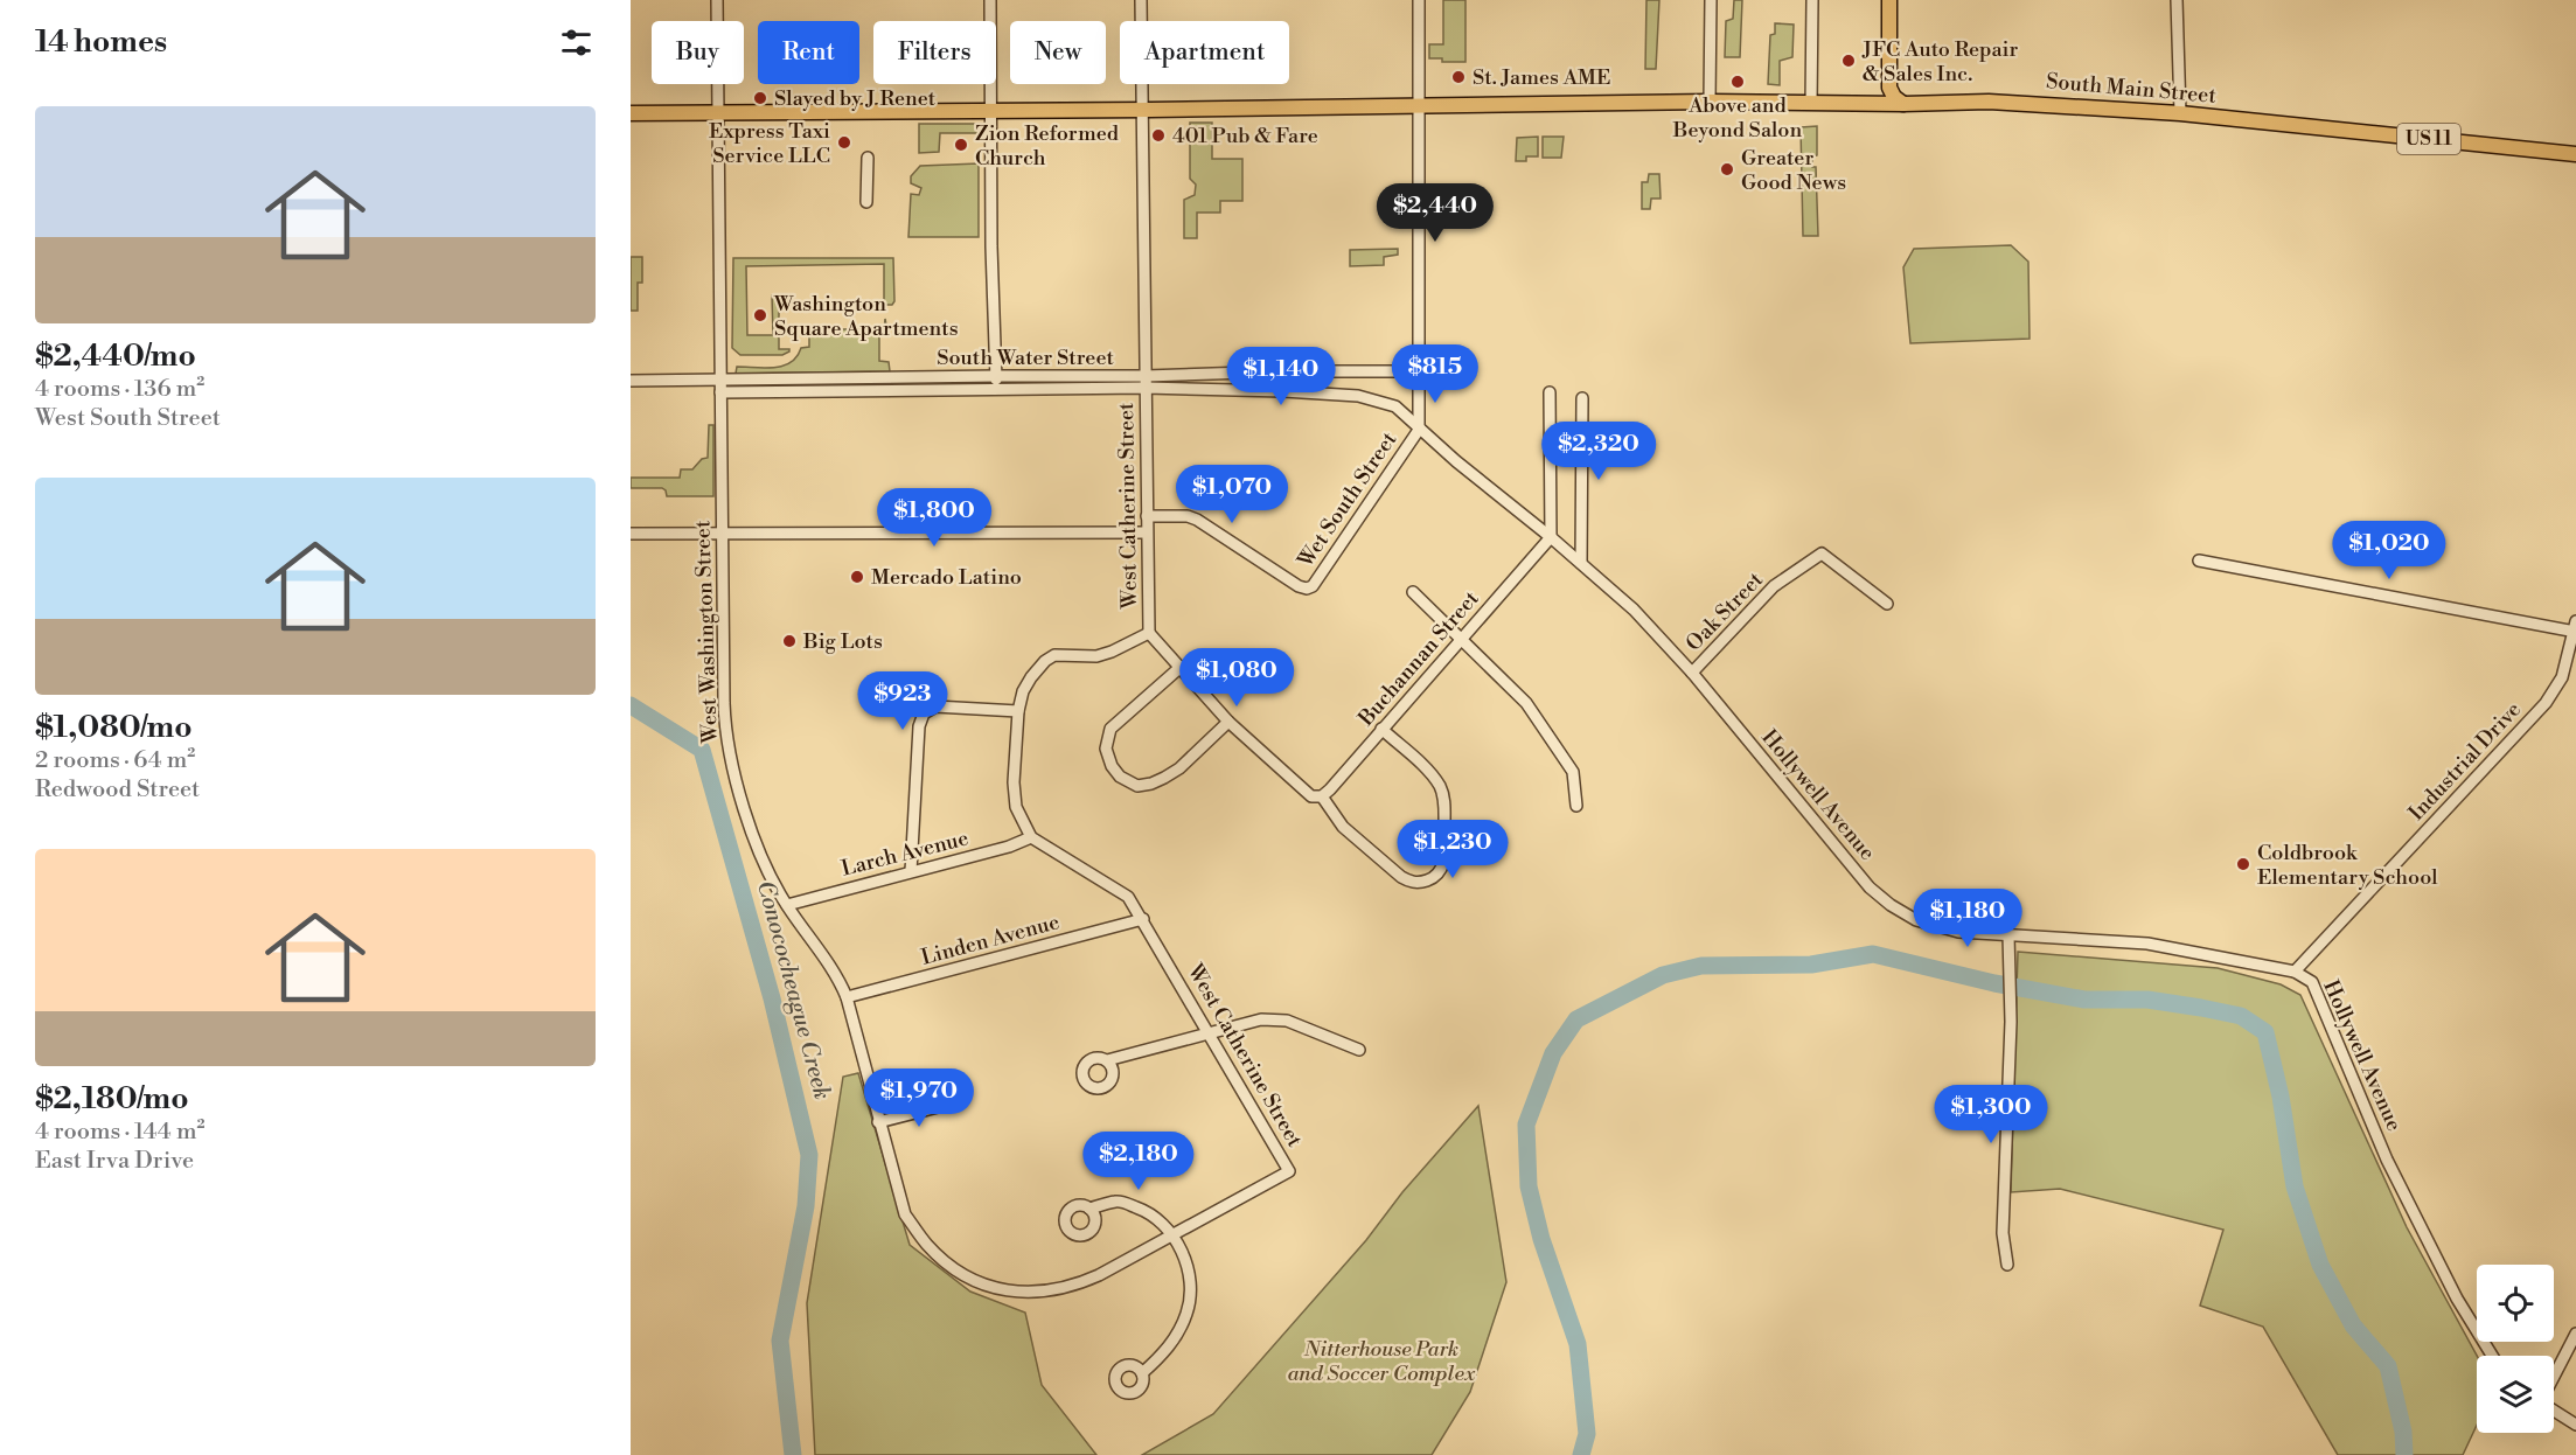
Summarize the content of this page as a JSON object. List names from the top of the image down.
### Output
{
  "streets": {
    "main road": ["South Main Street", "US 11"],
    "street": [
      "South Water Street",
      "Wet South Street",
      "West Catherine Street",
      "Oak Street",
      "West Washington Street",
      "Buchannan Street",
      "Industrial Drive",
      "Hollywell Avenue",
      "Larch Avenue",
      "Linden Avenue"
    ]
  },
  "crossings": [
    ["South Main Street", "West Catherine Street"],
    ["South Main Street", "West Washington Street"],
    ["South Water Street", "West Catherine Street"],
    ["South Water Street", "West Washington Street"],
    ["South Water Street", "Hollywell Avenue"],
    ["Wet South Street", "West Catherine Street"],
    ["Wet South Street", "Hollywell Avenue"],
    ["West Catherine Street", "West Washington Street"],
    ["West Catherine Street", "Hollywell Avenue"],
    ["West Catherine Street", "Larch Avenue"],
    ["West Catherine Street", "Linden Avenue"],
    ["Oak Street", "Hollywell Avenue"],
    ["West Washington Street", "Larch Avenue"],
    ["West Washington Street", "Linden Avenue"],
    ["Buchannan Street", "Hollywell Avenue"],
    ["Industrial Drive", "Hollywell Avenue"]
  ],
  "water": ["Conococheague Creek"],
  "parks": ["Nitterhouse Park and Soccer Complex"],
  "places": [
    "JFC Auto Repair & Sales Inc.",
    "St. James AME",
    "Above and Beyond Salon",
    "Slayed by J Renet",
    "401 Pub & Fare",
    "Express Taxi Service LLC",
    "Zion Reformed Church",
    "Greater Good News",
    "Washington Square Apartments",
    "Mercado Latino",
    "Big Lots",
    "Coldbrook Elementary School"
  ],
  "page": {
    "heading": "14 homes",
    "chip": [
      "Buy",
      "Rent",
      "Filters",
      "New",
      "Apartment"
    ],
    "list": [
      {
        "name": "$2,440/mo",
        "note": "4 rooms · 136 m² · West South Street"
      },
      {
        "name": "$1,080/mo",
        "note": "2 rooms · 64 m² · Redwood Street"
      },
      {
        "name": "$2,180/mo",
        "note": "4 rooms · 144 m² · East Irva Drive"
      }
    ],
    "price": [
      "$2,440",
      "$815",
      "$1,140",
      "$2,320",
      "$1,070",
      "$1,800",
      "$1,020",
      "$1,080",
      "$923",
      "$1,230",
      "$1,180",
      "$1,970",
      "$1,300",
      "$2,180"
    ]
  }
}
